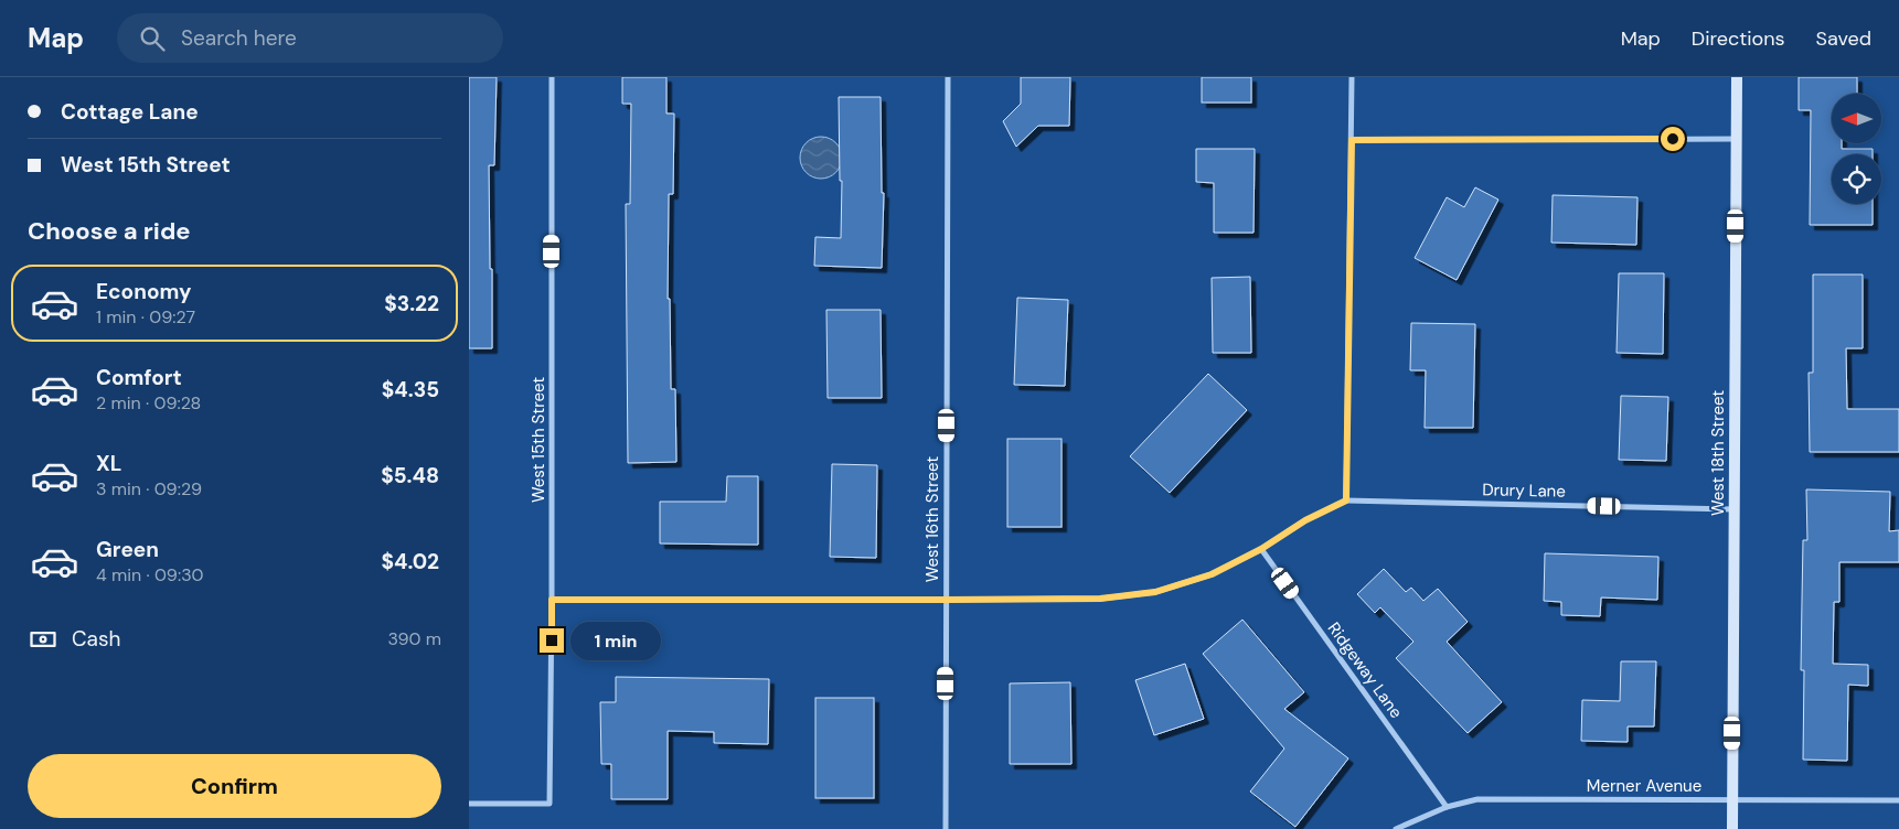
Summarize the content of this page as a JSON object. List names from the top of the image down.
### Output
{
  "streets": {
    "main road": ["West 18th Street"],
    "street": [
      "West 15th Street",
      "Drury Lane",
      "West 16th Street",
      "Ridgeway Lane",
      "Merner Avenue"
    ]
  },
  "crossings": [
    ["West 18th Street", "Drury Lane"],
    ["West 18th Street", "Merner Avenue"],
    ["Ridgeway Lane", "Merner Avenue"]
  ],
  "north": "left",
  "page": {
    "header": "Map",
    "search": "Search here",
    "nav": ["Map", "Directions", "Saved"],
    "banner": ["Cottage Lane", "West 15th Street"],
    "heading": "Choose a ride",
    "list": [
      {
        "name": "Economy",
        "note": "1 min · 09:27",
        "value": "$3.22"
      },
      {
        "name": "Comfort",
        "note": "2 min · 09:28",
        "value": "$4.35"
      },
      {
        "name": "XL",
        "note": "3 min · 09:29",
        "value": "$5.48"
      },
      {
        "name": "Green",
        "note": "4 min · 09:30",
        "value": "$4.02"
      }
    ],
    "pay": ["Cash", "390 m"],
    "bubble": "1 min",
    "buttons": "Confirm"
  }
}
